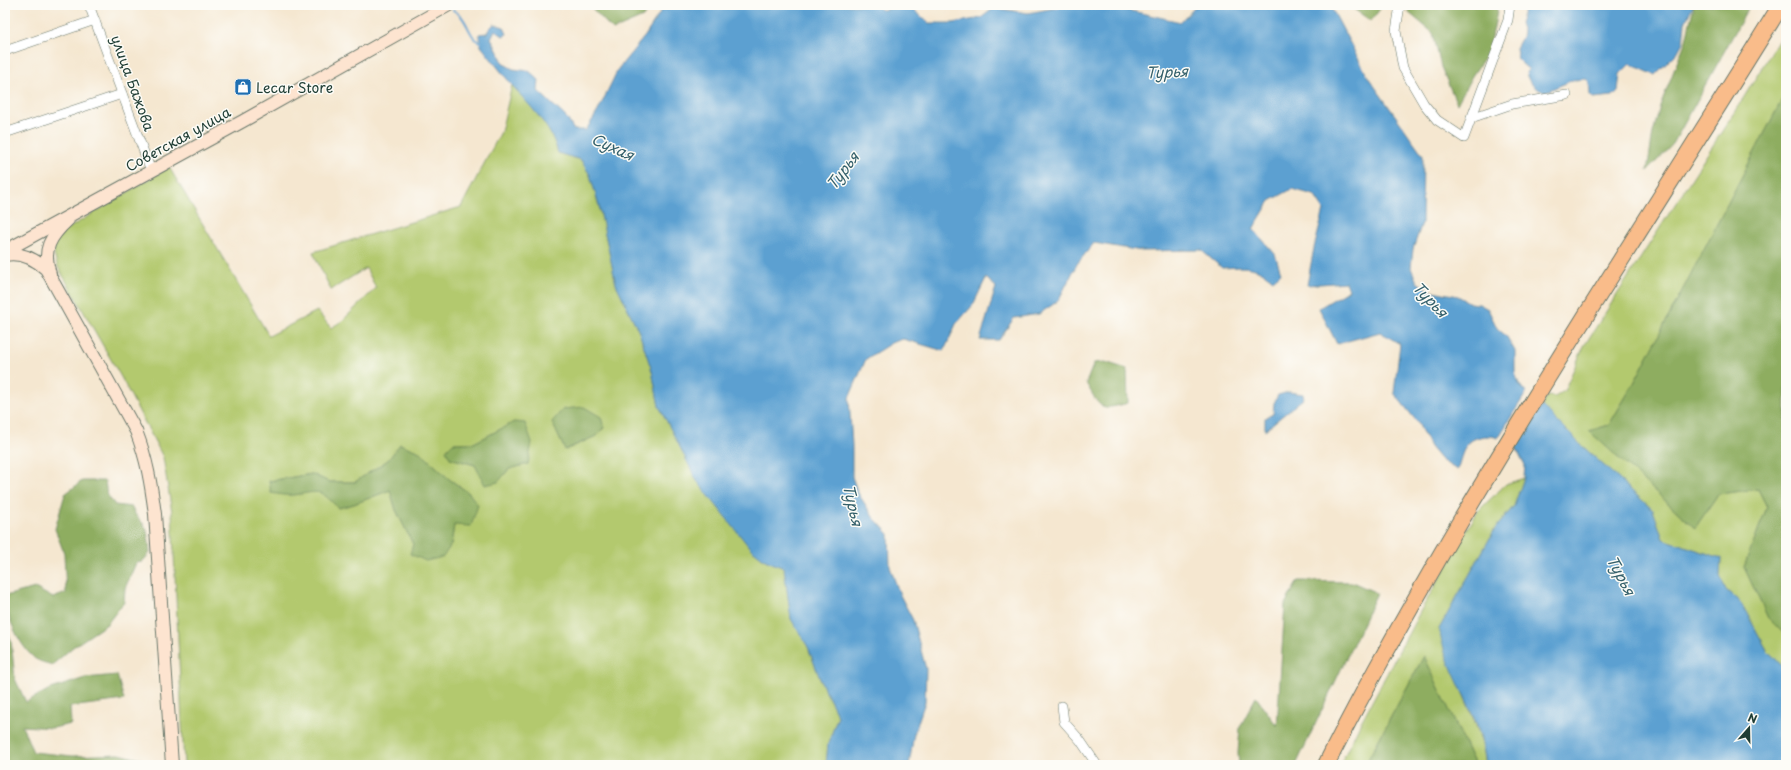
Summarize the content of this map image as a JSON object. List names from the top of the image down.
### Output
{
  "streets": {
    "main road": ["Советская улица"],
    "street": ["улица Бажова"]
  },
  "crossings": [
    ["улица Бажова", "Советская улица"]
  ],
  "water": ["Турья", "Сухая"],
  "places": {
    "shop": ["Lecar Store"]
  },
  "north": "top"
}
